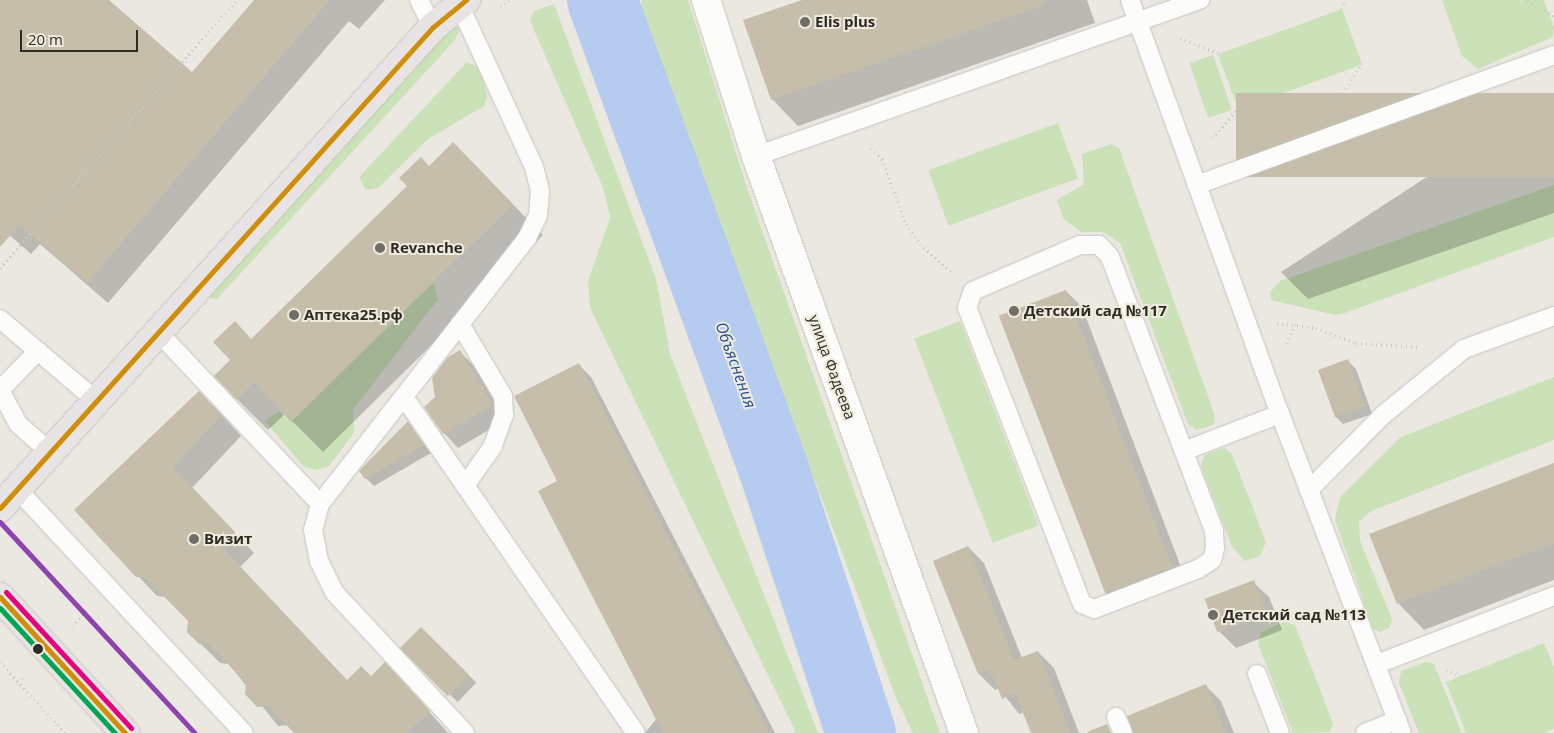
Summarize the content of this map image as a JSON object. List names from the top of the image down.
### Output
{
  "streets": {
    "street": ["улица Фадеева"]
  },
  "water": ["Объяснения"],
  "places": [
    "Elis plus",
    "Revanche",
    "Детский сад №117",
    "Аптека25.рф",
    "Визит",
    "Детский сад №113"
  ],
  "scale_bar": "20 m"
}
